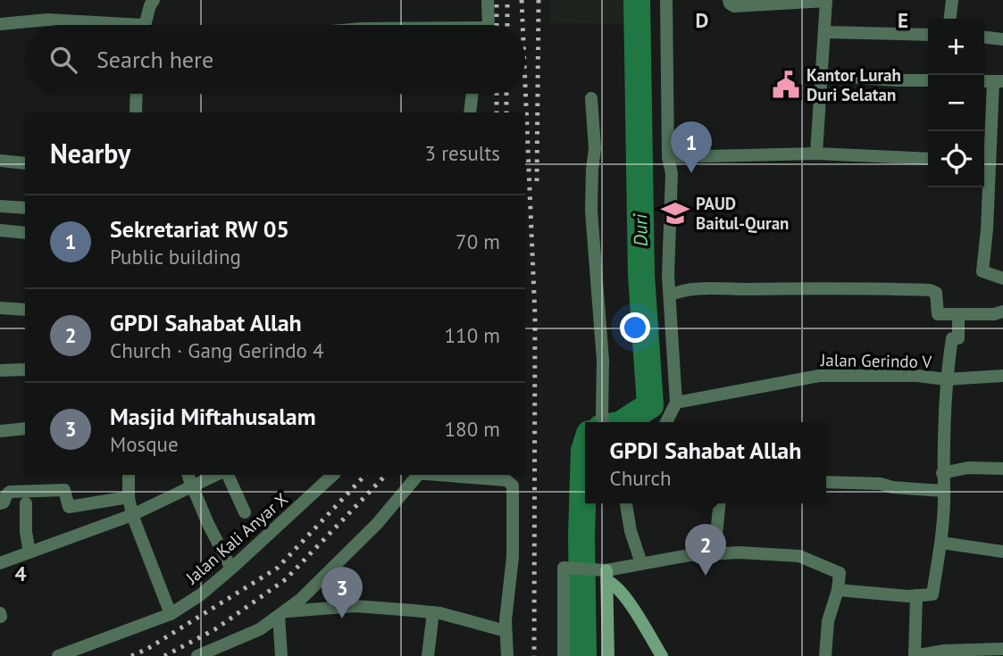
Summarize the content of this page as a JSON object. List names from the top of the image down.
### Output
{
  "streets": {
    "street": ["Jalan Gerindo V", "Jalan Kali Anyar X"]
  },
  "water": ["Duri"],
  "places": {
    "public building": ["Kantor Lurah Duri Selatan"],
    "school or university": ["PAUD Baitul-Quran"]
  },
  "page": {
    "map_buttons": ["+", "−"],
    "search": "Search here",
    "heading": ["Nearby", "3 results"],
    "pins": ["1", "2", "3"],
    "list": [
      {
        "mark": "1",
        "name": "Sekretariat RW 05",
        "note": "Public building",
        "value": "70 m"
      },
      {
        "mark": "2",
        "name": "GPDI Sahabat Allah",
        "note": "Church · Gang Gerindo 4",
        "value": "110 m"
      },
      {
        "mark": "3",
        "name": "Masjid Miftahusalam",
        "note": "Mosque",
        "value": "180 m"
      }
    ],
    "popup": ["GPDI Sahabat Allah", "Church"]
  },
  "grid": {
    "columns": ["D", "E"],
    "rows": ["4"]
  }
}
